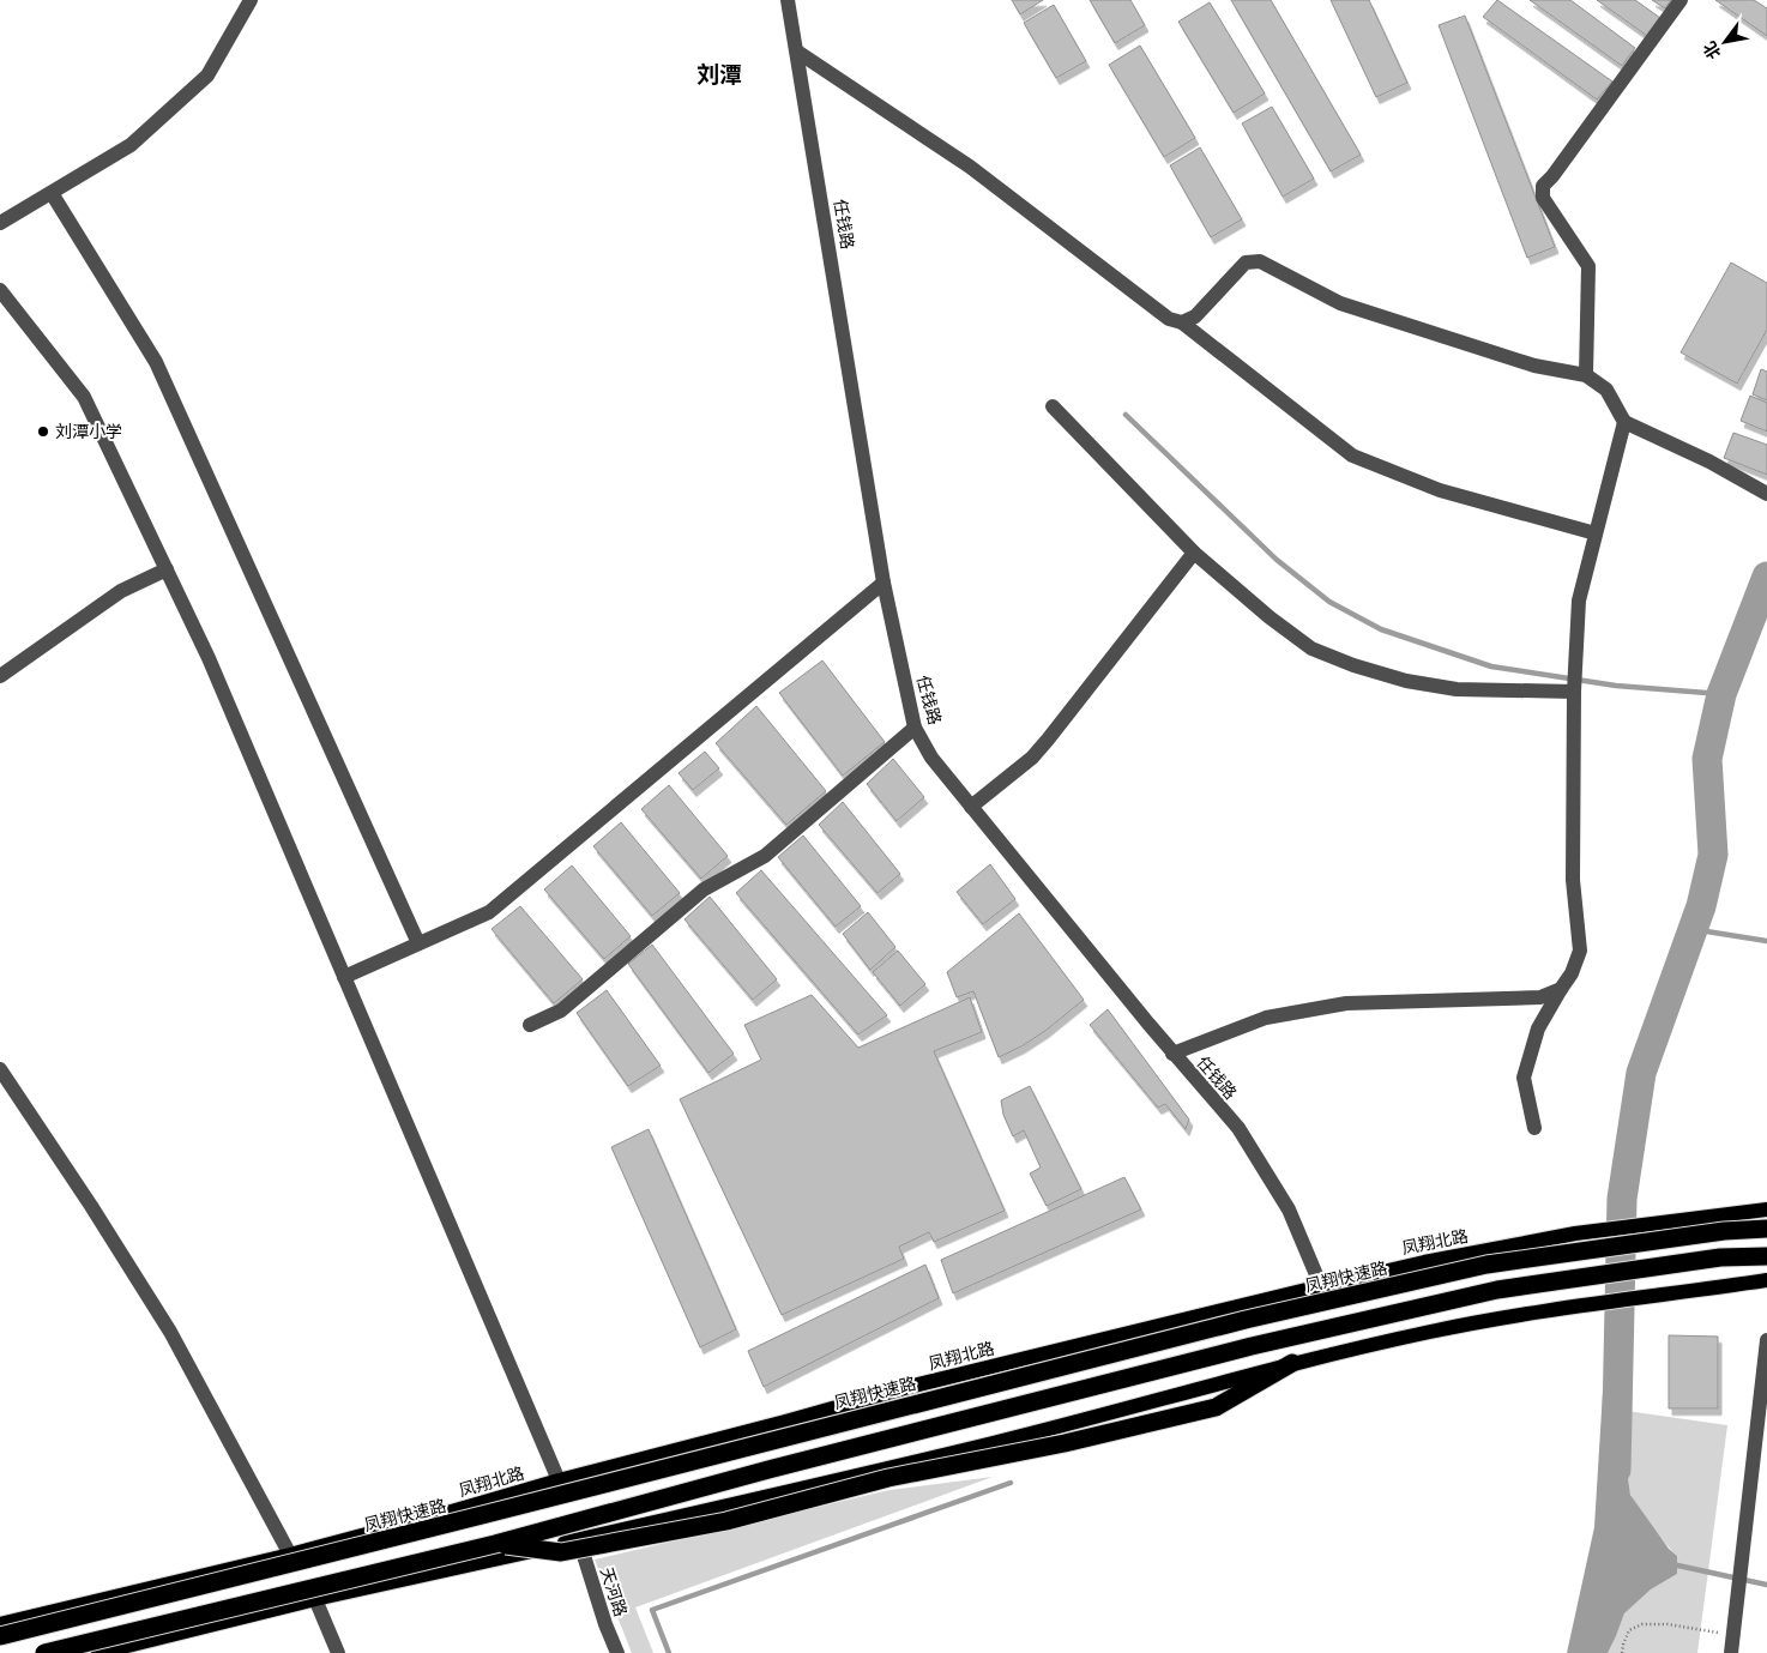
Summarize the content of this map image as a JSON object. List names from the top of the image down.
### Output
{
  "streets": {
    "highway": ["凤翔快速路"],
    "main road": ["凤翔北路"],
    "street": ["任钱路", "天河路"]
  },
  "crossings": [
    ["任钱路", "凤翔北路"]
  ],
  "districts": ["刘潭"],
  "places": ["刘潭小学"],
  "north": "bottom left"
}
